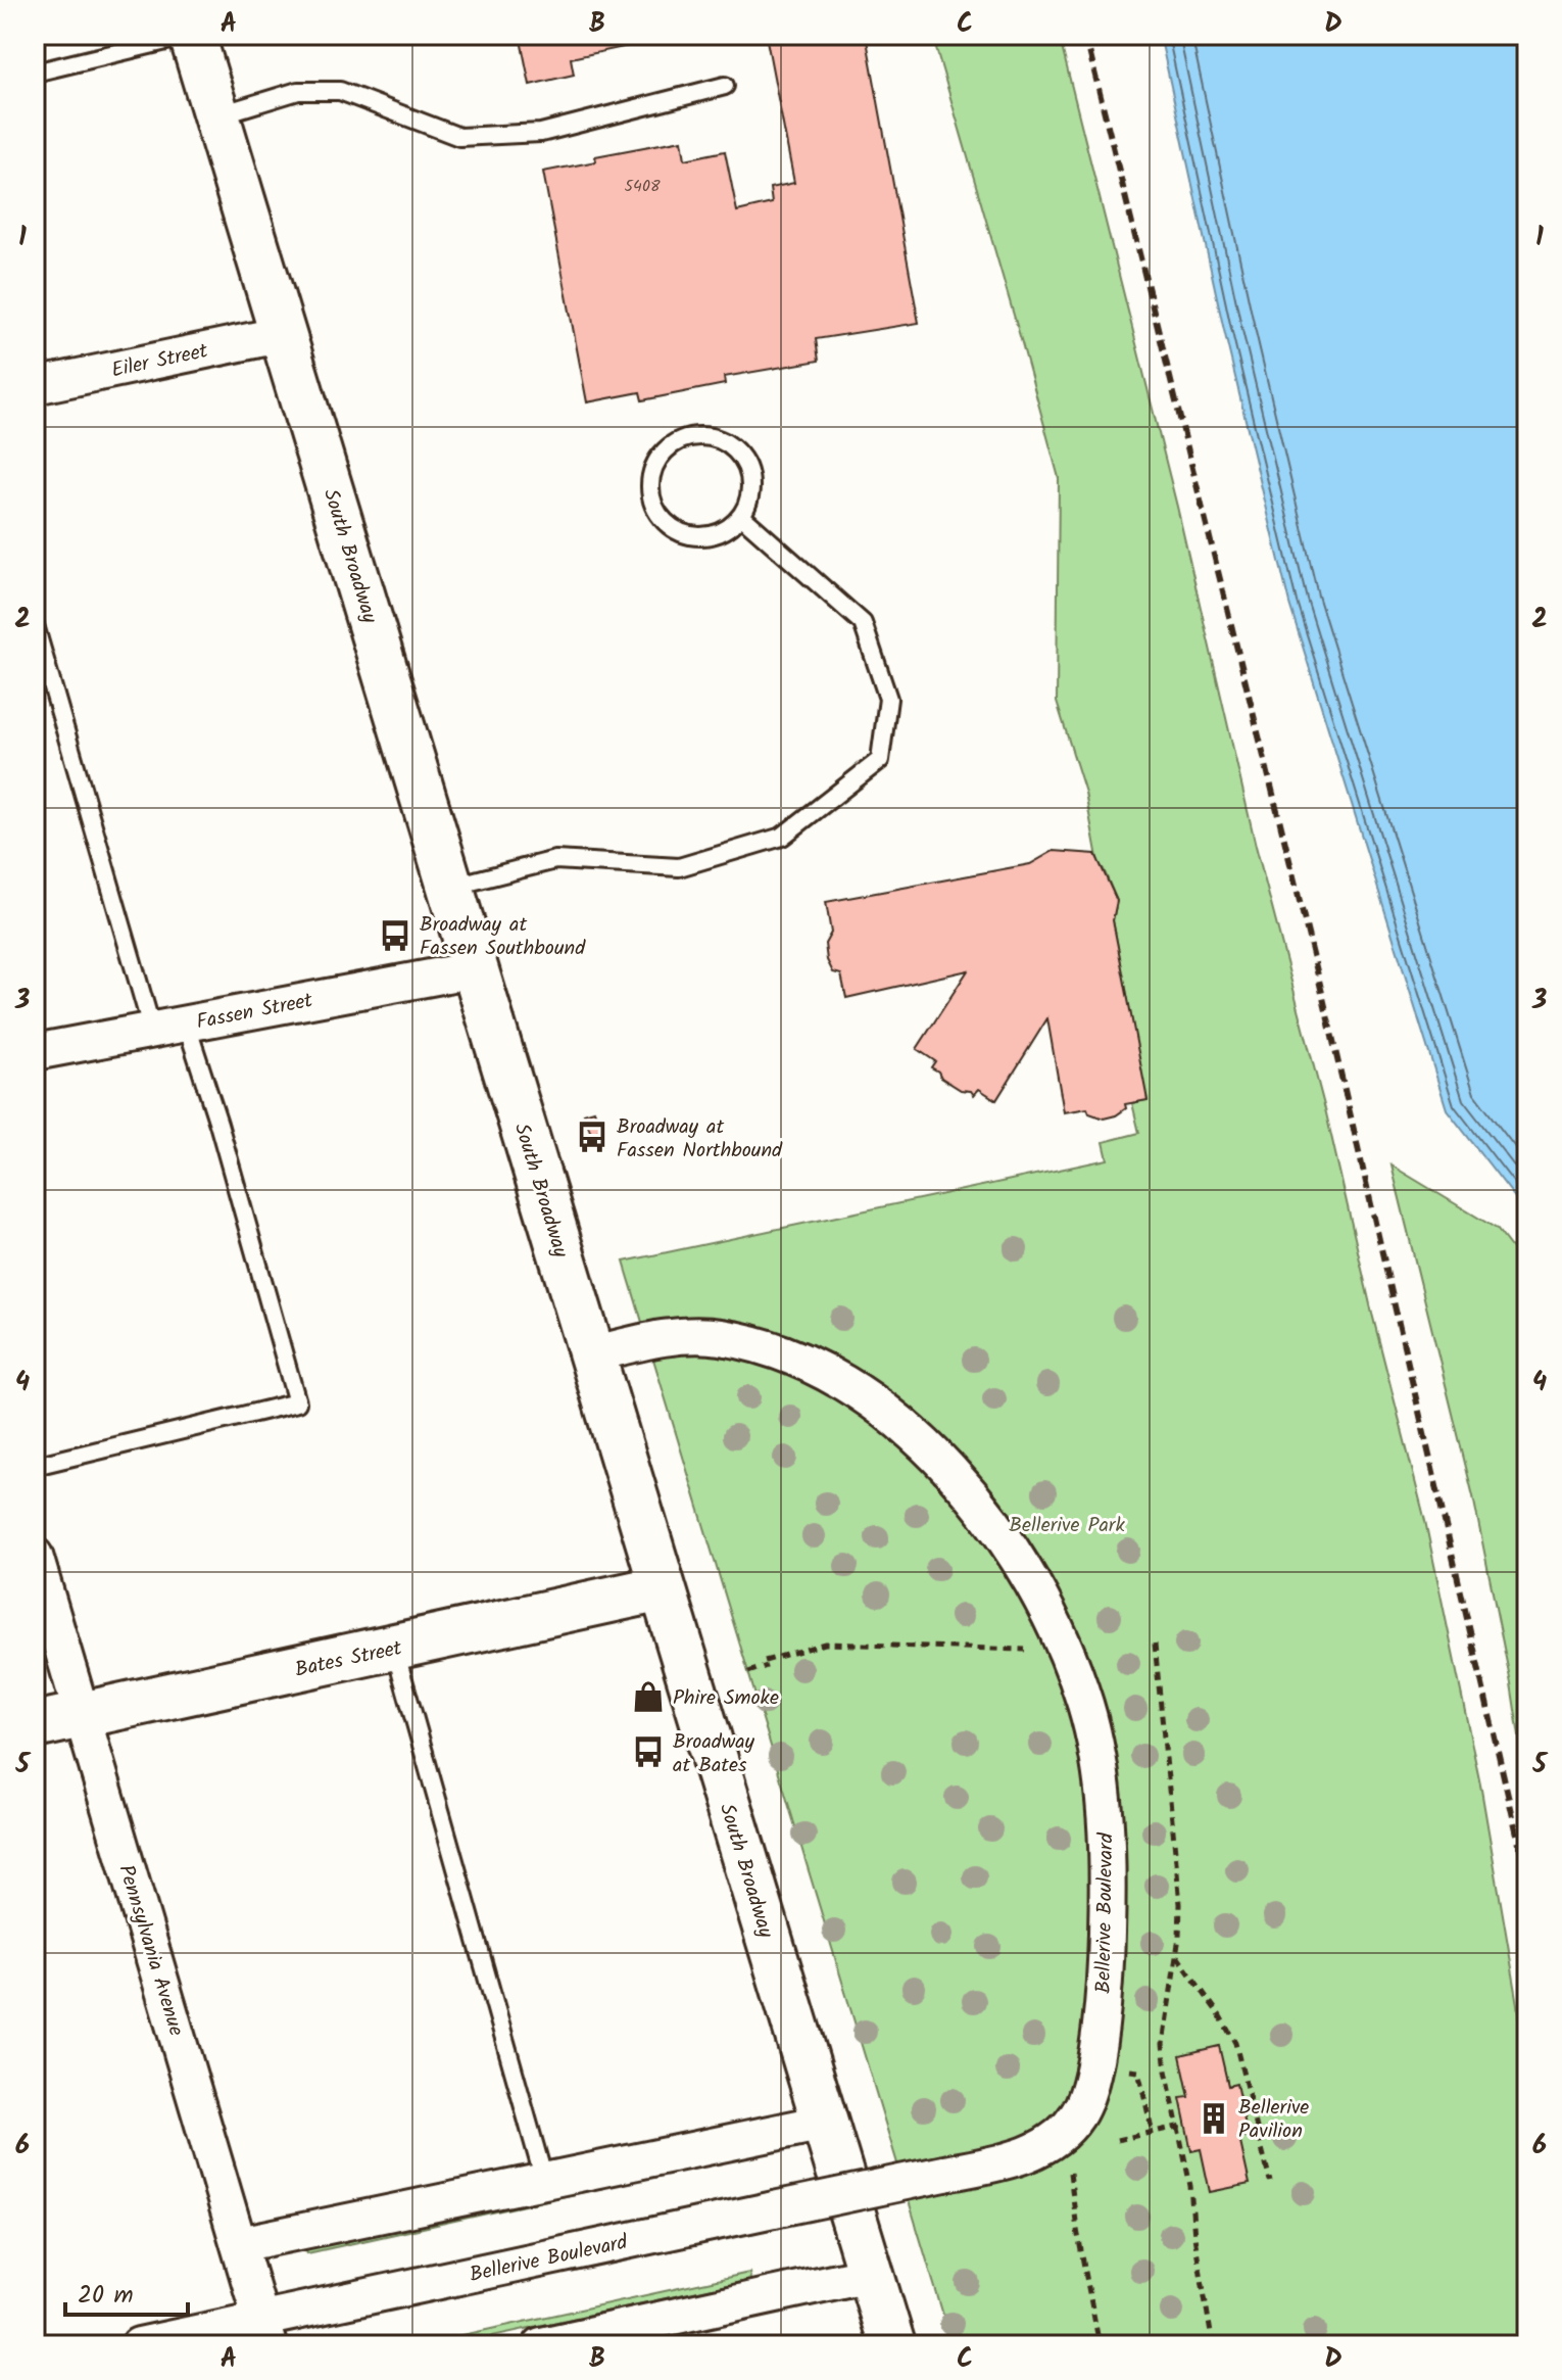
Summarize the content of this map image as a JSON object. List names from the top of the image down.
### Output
{
  "streets": {
    "main road": ["South Broadway", "Bates Street"],
    "street": [
      "Eiler Street",
      "Fassen Street",
      "Bellerive Boulevard",
      "Pennsylvania Avenue"
    ]
  },
  "crossings": [
    ["Eiler Street", "South Broadway"],
    ["South Broadway", "Fassen Street"],
    ["South Broadway", "Bates Street"],
    ["South Broadway", "Bellerive Boulevard"],
    ["Bates Street", "Pennsylvania Avenue"],
    ["Bellerive Boulevard", "Pennsylvania Avenue"]
  ],
  "parks": ["Bellerive Park"],
  "places": {
    "bus stop": ["Broadway at Fassen Southbound", "Broadway at Fassen Northbound", "Broadway at Bates"],
    "shop": ["Phire Smoke"],
    "building": ["Bellerive Pavilion"]
  },
  "house_numbers": ["5408"],
  "scale_bar": "20 m",
  "grid": {
    "columns": [
      "A",
      "B",
      "C",
      "D"
    ],
    "rows": [
      "1",
      "2",
      "3",
      "4",
      "5",
      "6"
    ]
  }
}
